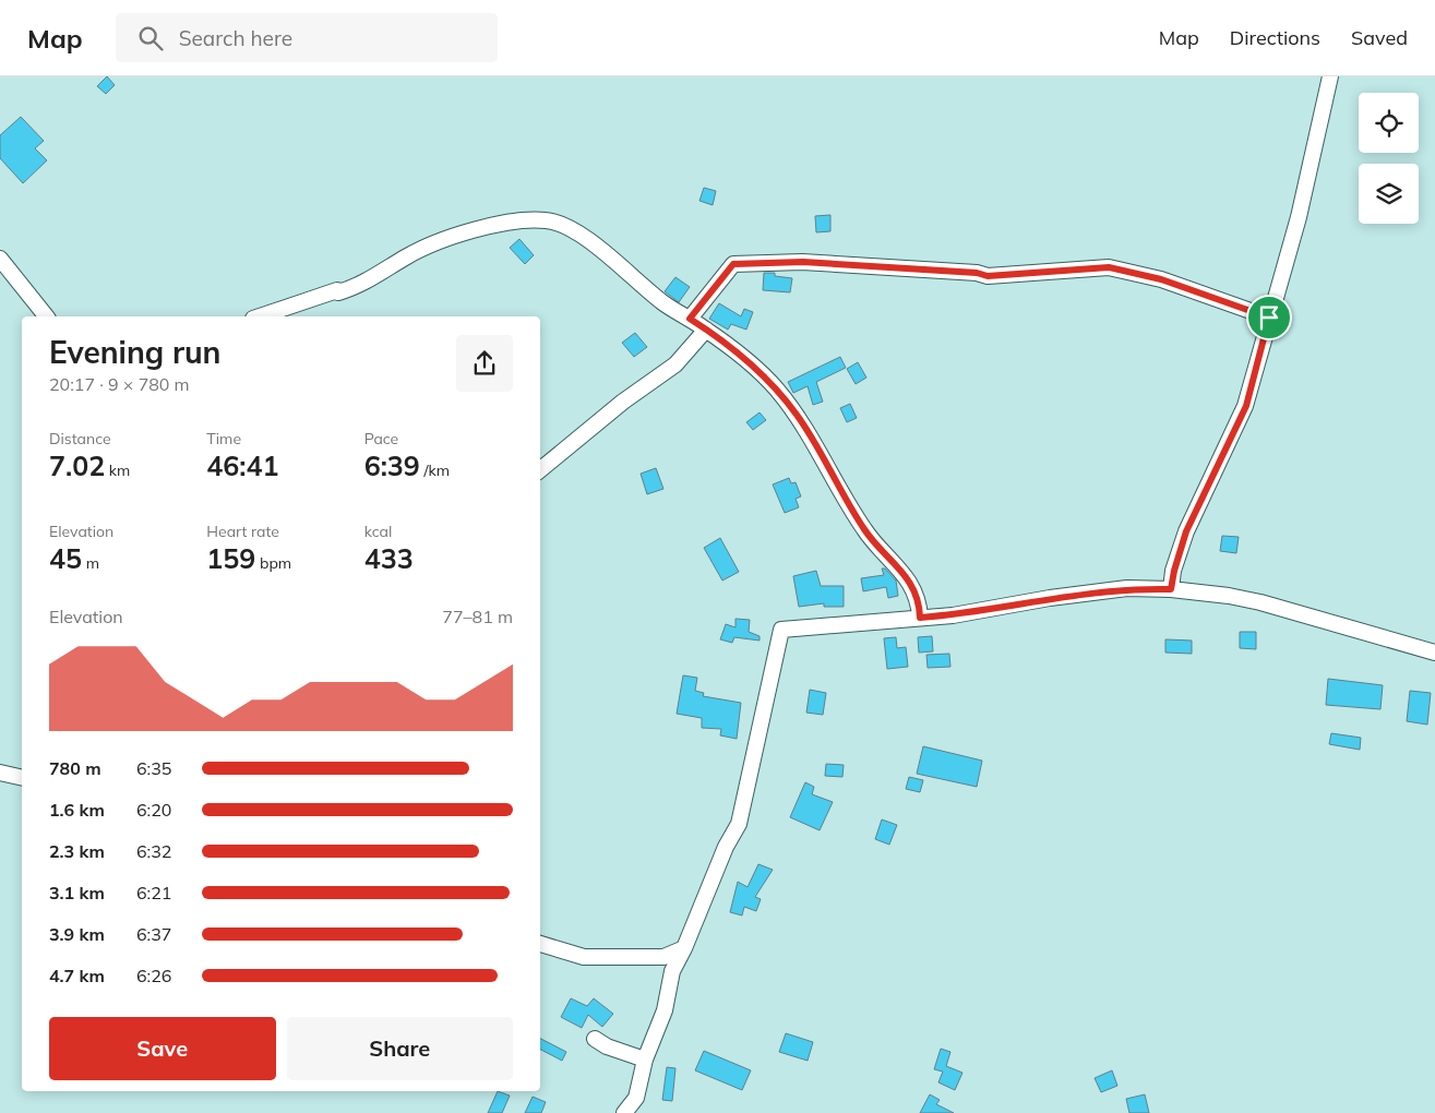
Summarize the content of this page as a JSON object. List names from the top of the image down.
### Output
{
  "page": {
    "header": "Map",
    "search": "Search here",
    "nav": ["Map", "Directions", "Saved"],
    "heading": ["Evening run", "20:17 · 9 × 780 m"],
    "stats": [
      ["Distance", "7.02 km"],
      ["Time", "46:41"],
      ["Pace", "6:39 /km"],
      ["Elevation", "45 m"],
      ["Heart rate", "159 bpm"],
      ["kcal", "433"]
    ],
    "chart": ["Elevation", "77–81 m"],
    "list": [
      {
        "name": "780 m",
        "note": "6:35"
      },
      {
        "name": "1.6 km",
        "note": "6:20"
      },
      {
        "name": "2.3 km",
        "note": "6:32"
      },
      {
        "name": "3.1 km",
        "note": "6:21"
      },
      {
        "name": "3.9 km",
        "note": "6:37"
      },
      {
        "name": "4.7 km",
        "note": "6:26"
      }
    ],
    "buttons": ["Save", "Share"]
  }
}
